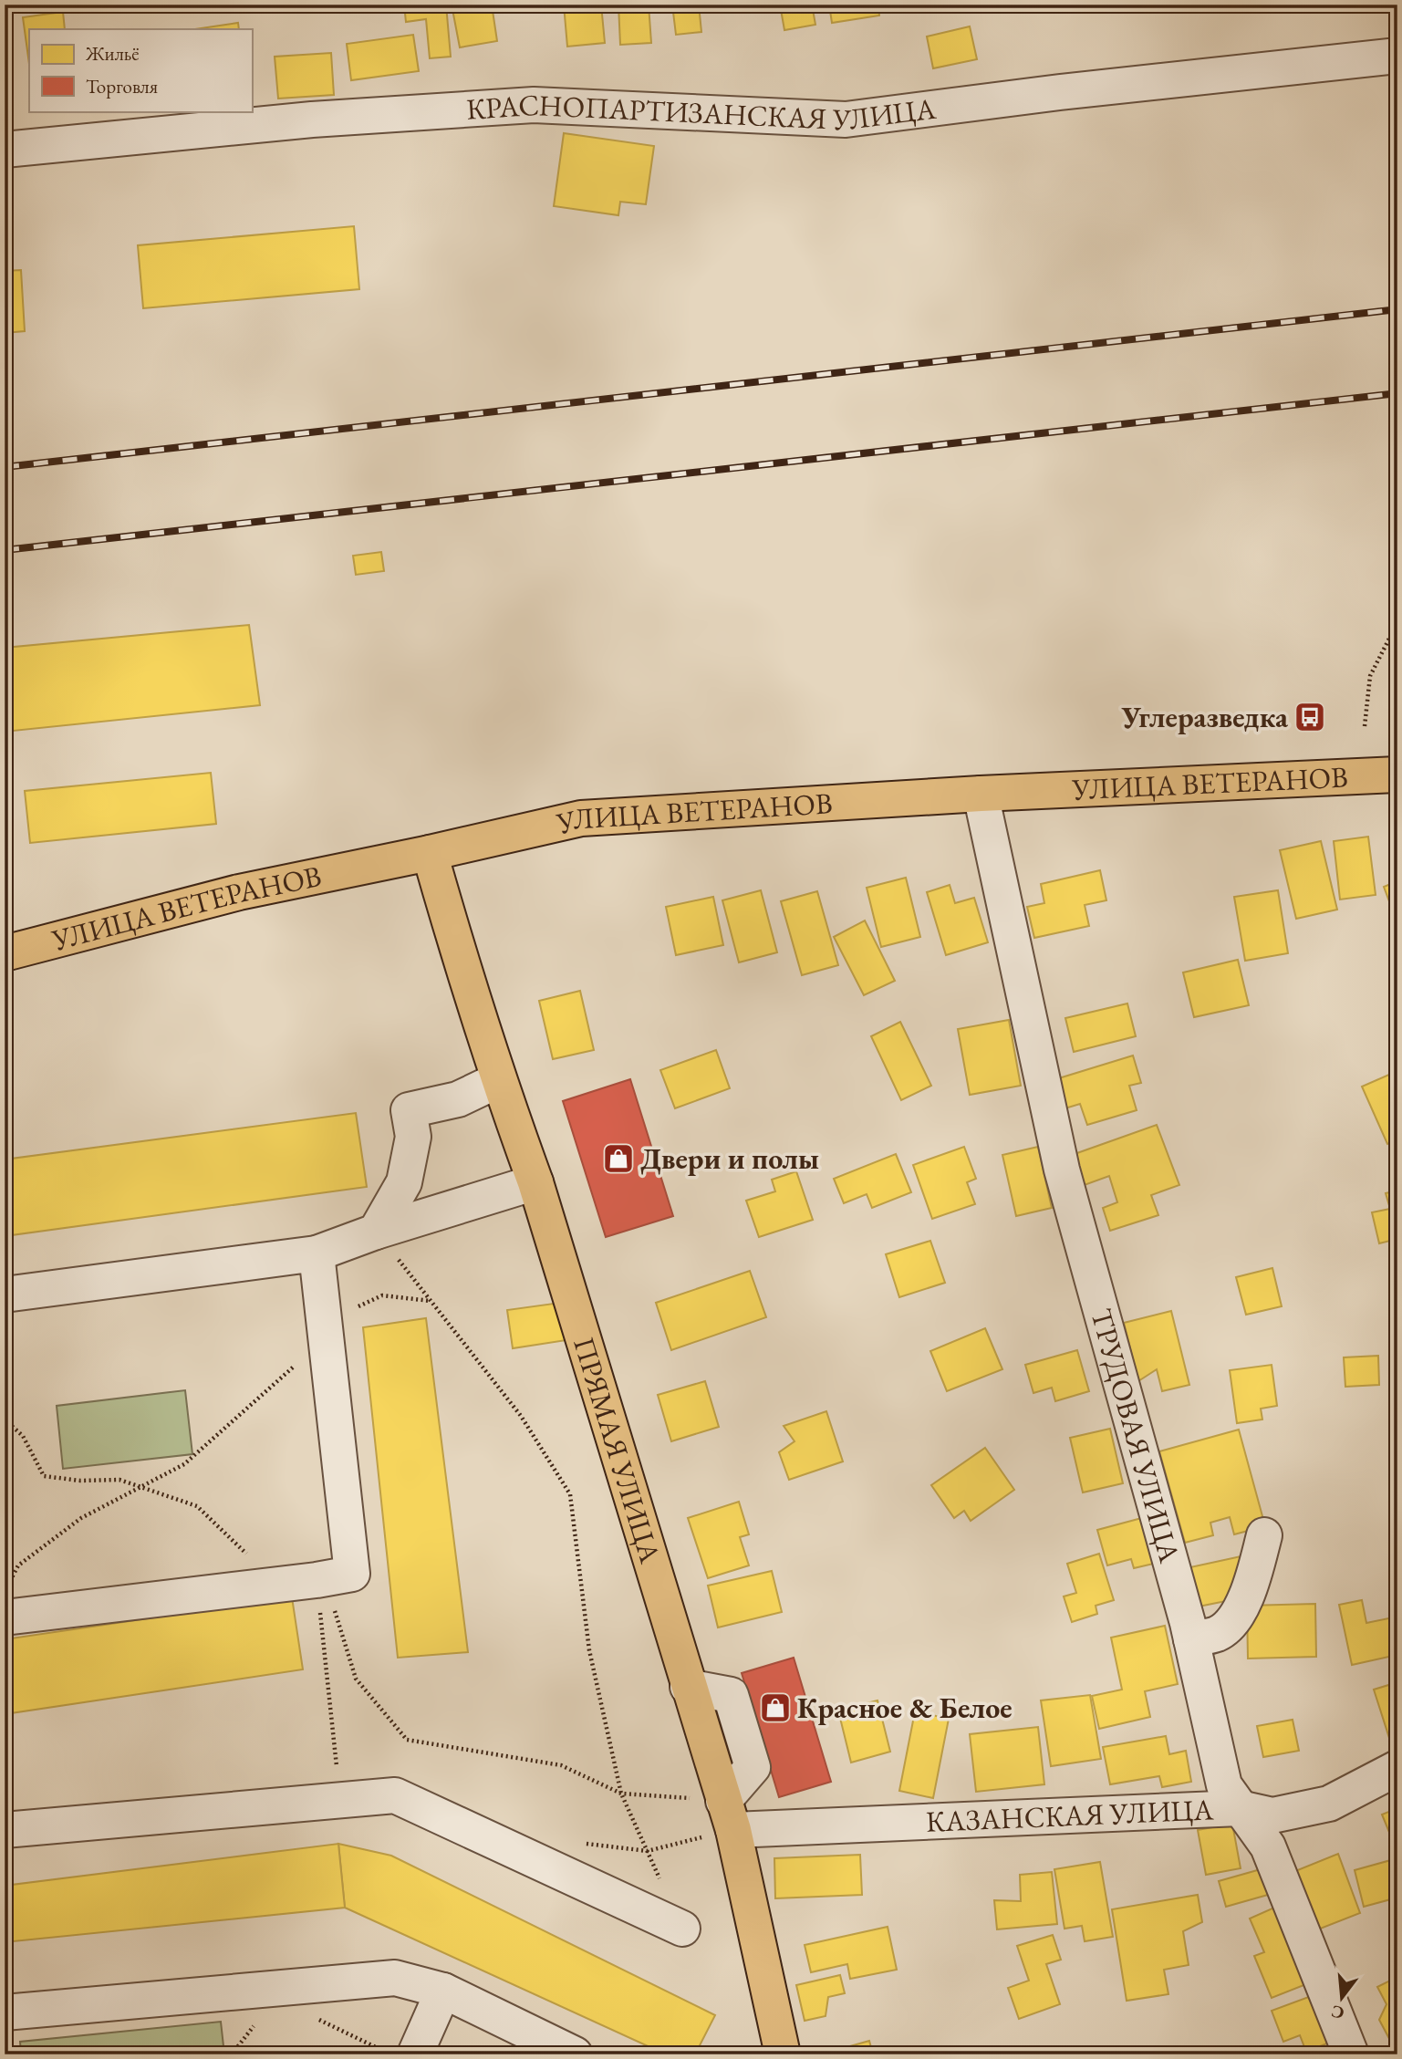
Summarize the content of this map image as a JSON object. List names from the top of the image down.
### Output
{
  "streets": {
    "main road": ["УЛИЦА ВЕТЕРАНОВ", "ПРЯМАЯ УЛИЦА"],
    "street": ["КРАСНОПАРТИЗАНСКАЯ УЛИЦА", "ТРУДОВАЯ УЛИЦА", "КАЗАНСКАЯ УЛИЦА"]
  },
  "crossings": [
    ["УЛИЦА ВЕТЕРАНОВ", "ТРУДОВАЯ УЛИЦА"],
    ["УЛИЦА ВЕТЕРАНОВ", "ПРЯМАЯ УЛИЦА"],
    ["ТРУДОВАЯ УЛИЦА", "КАЗАНСКАЯ УЛИЦА"],
    ["ПРЯМАЯ УЛИЦА", "КАЗАНСКАЯ УЛИЦА"]
  ],
  "places": {
    "bus stop": ["Углеразведка"],
    "shop": ["Двери и полы", "Красное & Белое"]
  },
  "legend": ["Жильё", "Торговля"],
  "north": "bottom"
}
